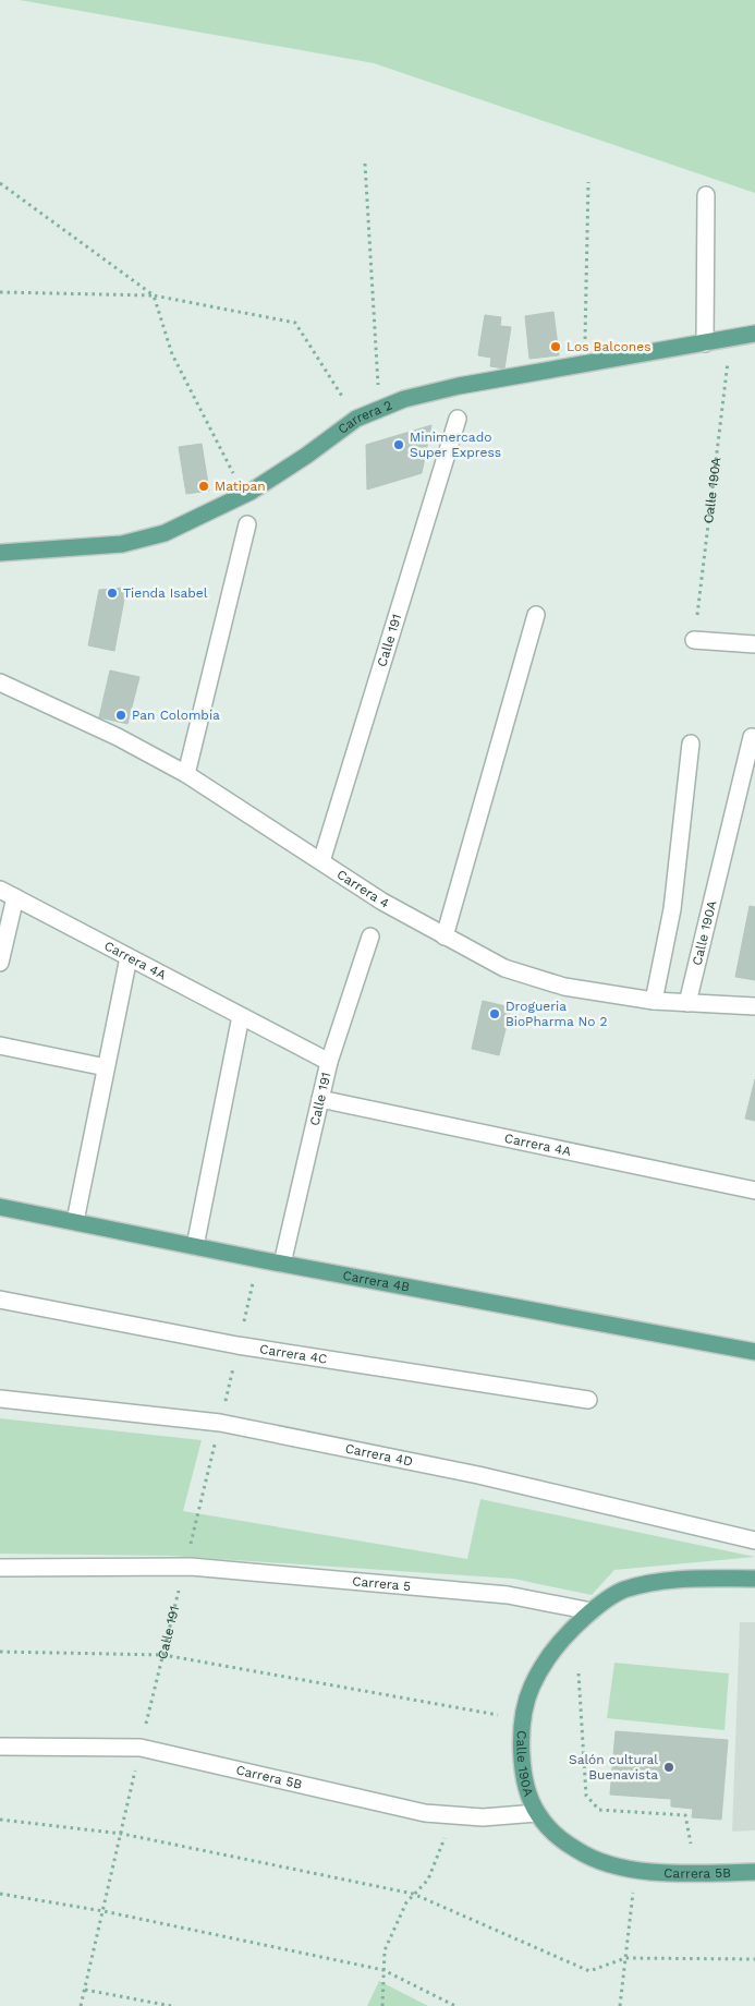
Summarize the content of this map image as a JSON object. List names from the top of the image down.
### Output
{
  "streets": {
    "main road": [
      "Carrera 2",
      "Calle 190A",
      "Carrera 4B",
      "Carrera 5B"
    ],
    "street": [
      "Calle 191",
      "Carrera 4",
      "Carrera 4A",
      "Carrera 4C",
      "Carrera 4D",
      "Carrera 5"
    ]
  },
  "crossings": [
    ["Carrera 2", "Calle 190A"],
    ["Calle 190A", "Carrera 4"],
    ["Calle 190A", "Carrera 5"],
    ["Calle 190A", "Carrera 5B"],
    ["Calle 191", "Carrera 4"],
    ["Calle 191", "Carrera 4A"],
    ["Calle 191", "Carrera 4B"],
    ["Calle 191", "Carrera 4C"],
    ["Calle 191", "Carrera 4D"],
    ["Calle 191", "Carrera 5"],
    ["Calle 191", "Carrera 5B"]
  ],
  "places": [
    "Los Balcones",
    "Minimercado Super Express",
    "Matipan",
    "Tienda Isabel",
    "Pan Colombia",
    "Drogueria BioPharma No 2",
    "Salón cultural Buenavista"
  ]
}
